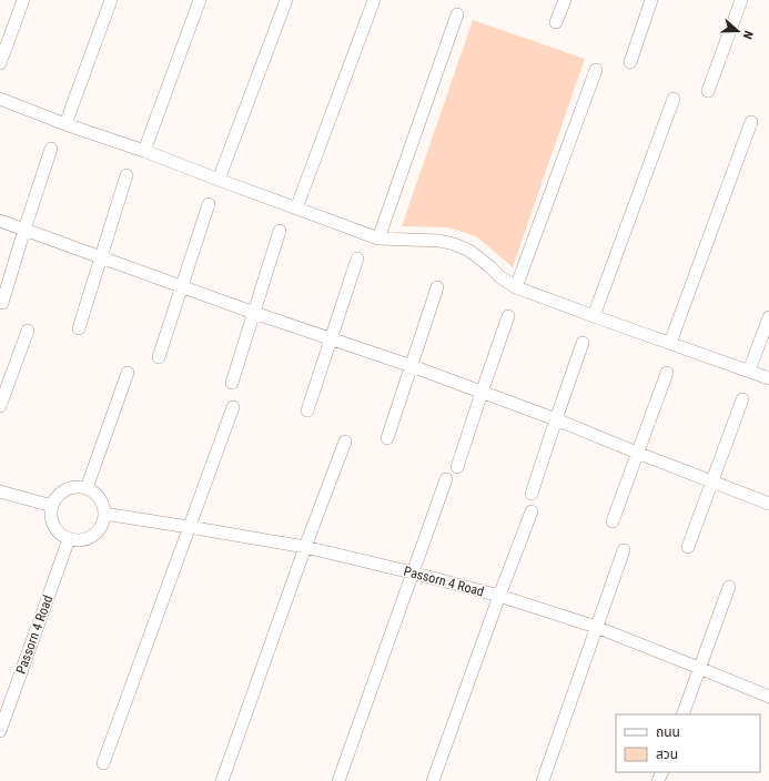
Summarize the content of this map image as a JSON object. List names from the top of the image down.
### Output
{
  "streets": {
    "street": ["Passorn 4 Road"]
  },
  "legend": ["ถนน", "สวน"],
  "north": "right"
}
